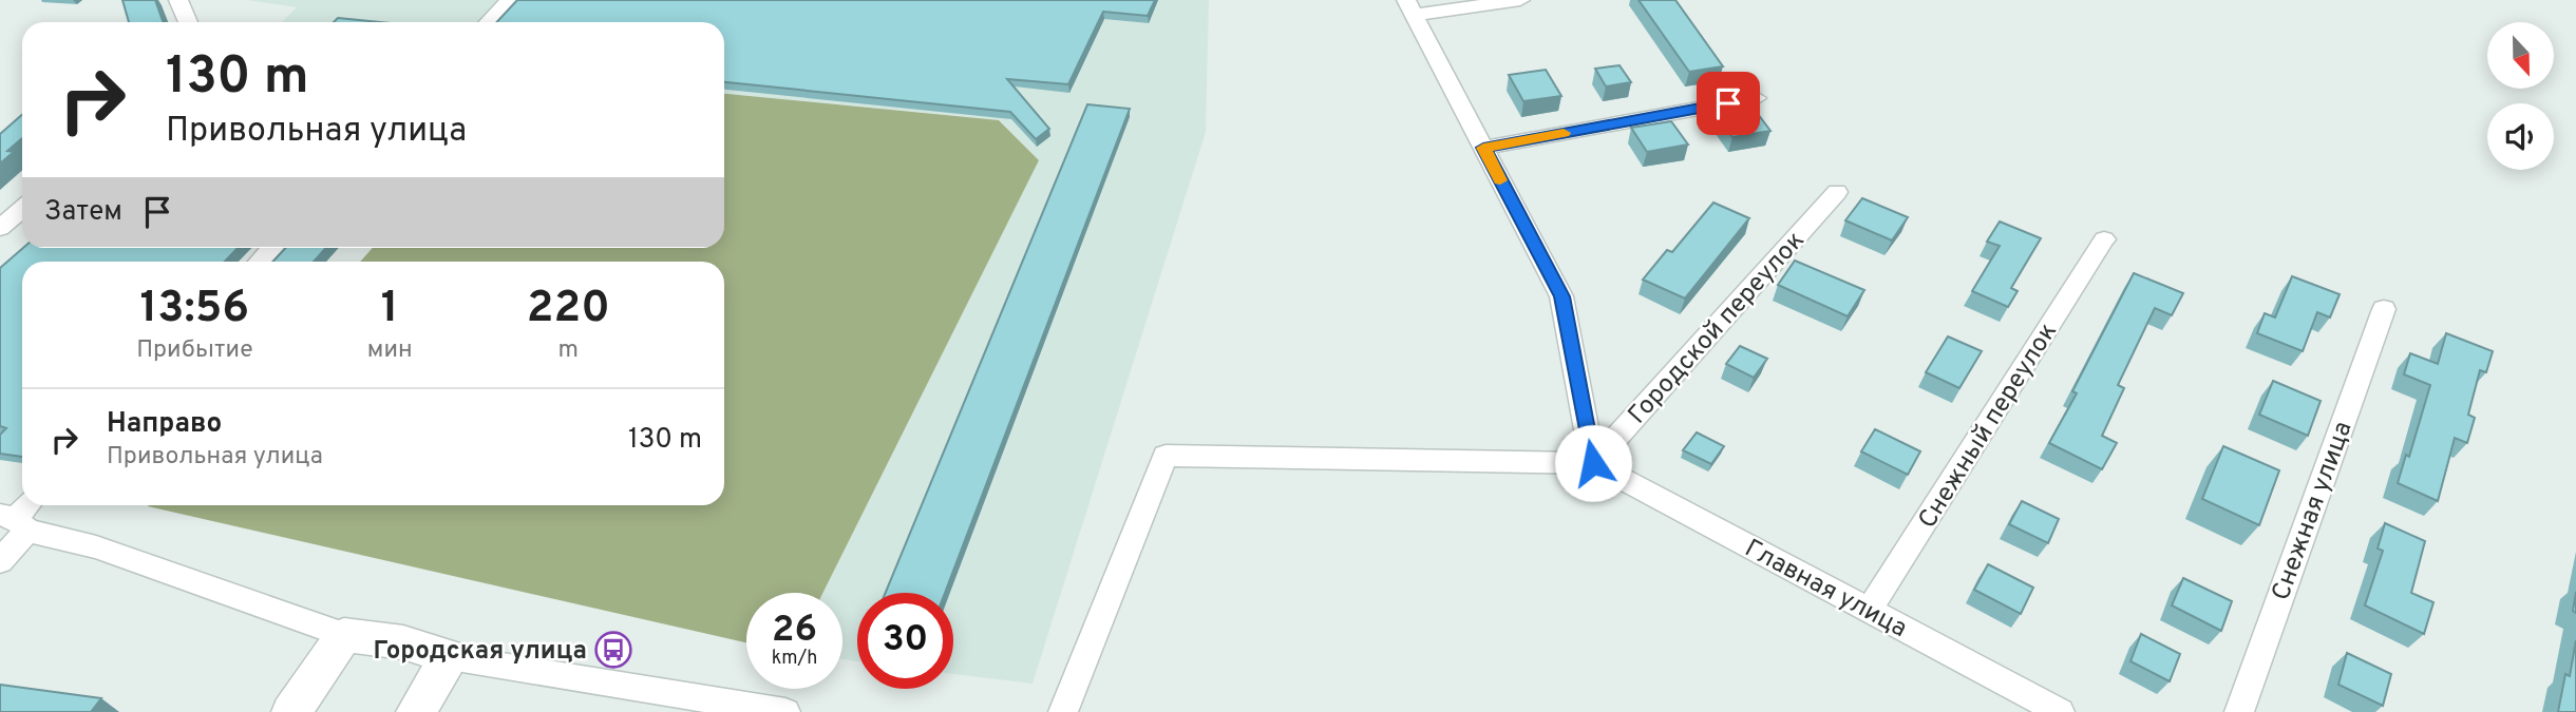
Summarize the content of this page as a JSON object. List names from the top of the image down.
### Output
{
  "streets": {
    "street": [
      "Городской переулок",
      "Снежный переулок",
      "Снежная улица",
      "Главная улица"
    ]
  },
  "crossings": [
    ["Городской переулок", "Главная улица"],
    ["Снежный переулок", "Главная улица"]
  ],
  "places": {
    "bus stop": ["Городская улица"]
  },
  "north": "bottom",
  "page": {
    "turn": ["130 m", "Привольная улица"],
    "then": "Затем",
    "eta": [
      "13:56",
      "Прибытие",
      "1",
      "мин",
      "220",
      "m"
    ],
    "list": [
      {
        "name": "Направо",
        "note": "Привольная улица",
        "value": "130 m"
      }
    ],
    "speed": "26 km/h",
    "limit": "30"
  }
}
